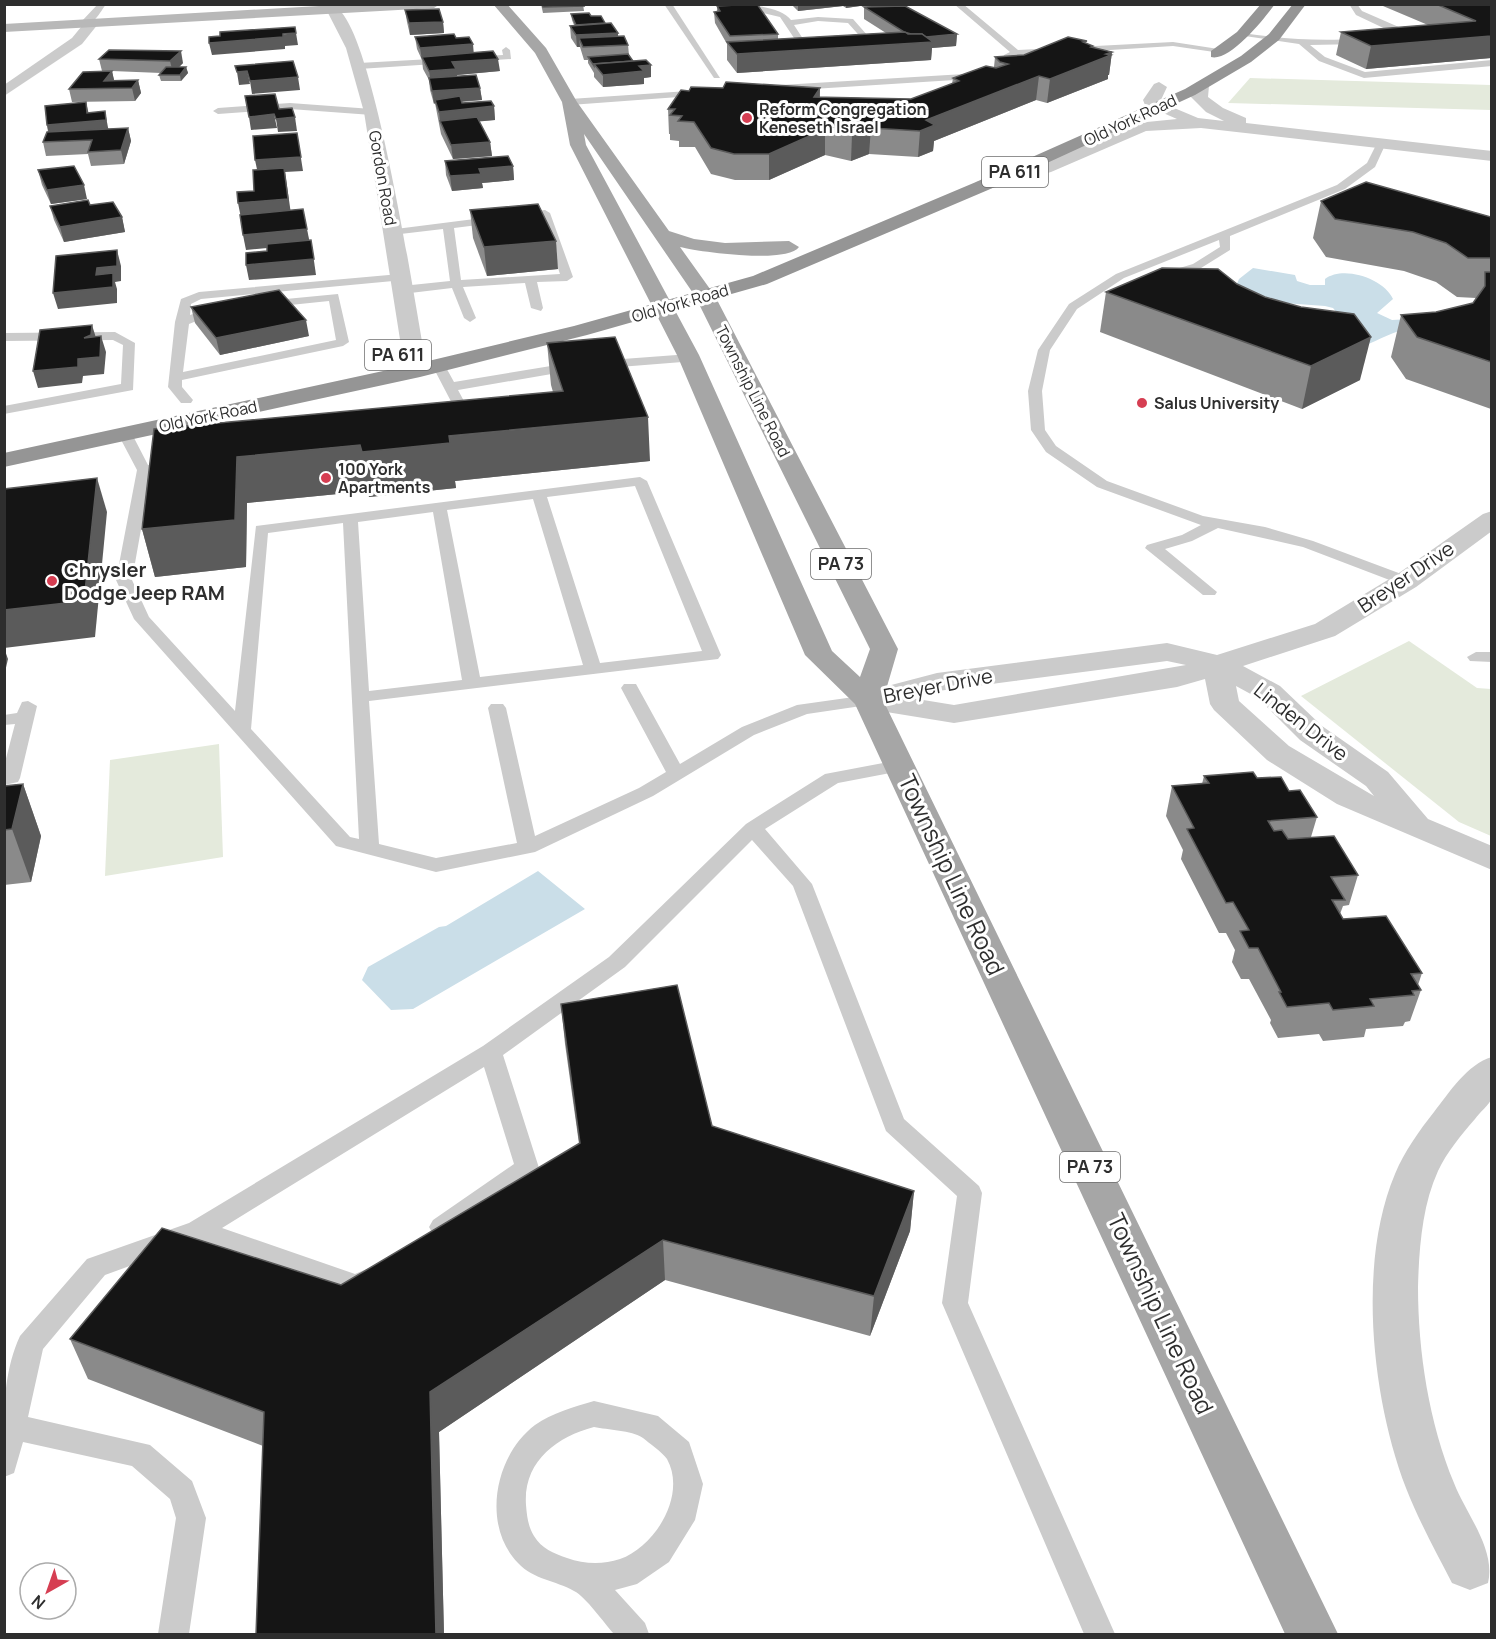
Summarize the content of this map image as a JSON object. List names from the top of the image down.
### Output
{
  "streets": {
    "highway": ["Old York Road", "PA 611"],
    "main road": ["Township Line Road", "PA 73"],
    "street": ["Gordon Road", "Breyer Drive", "Linden Drive"]
  },
  "crossings": [
    ["Old York Road", "Gordon Road"],
    ["Old York Road", "Township Line Road"],
    ["Township Line Road", "Breyer Drive"],
    ["Breyer Drive", "Linden Drive"]
  ],
  "places": [
    "Reform Congregation Keneseth Israel",
    "Salus University",
    "100 York Apartments",
    "Chrysler Dodge Jeep RAM"
  ],
  "north": "bottom left"
}
